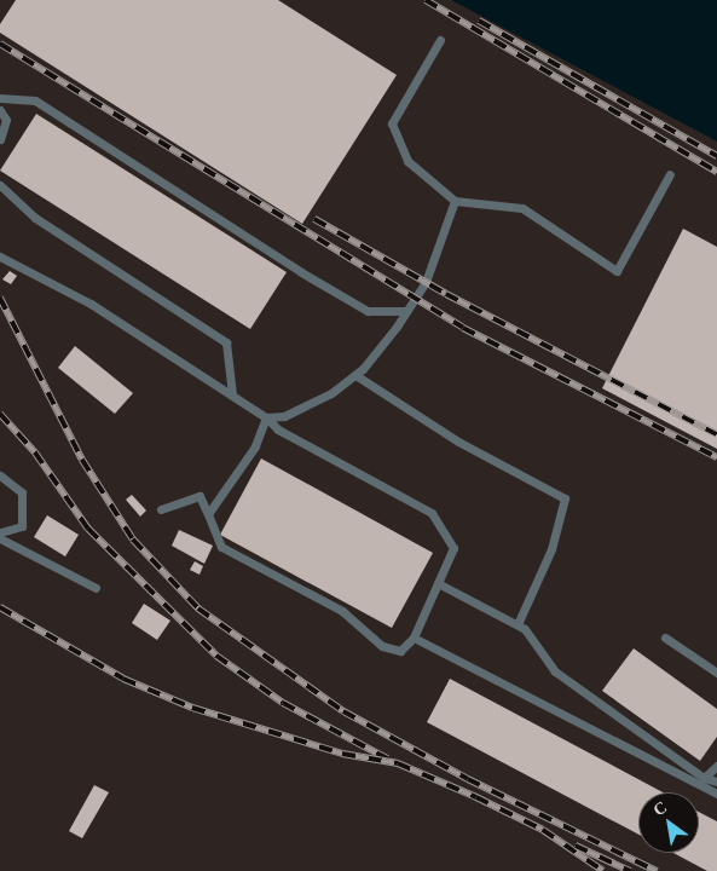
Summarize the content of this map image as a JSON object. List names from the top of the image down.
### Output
{
  "north": "top left"
}
